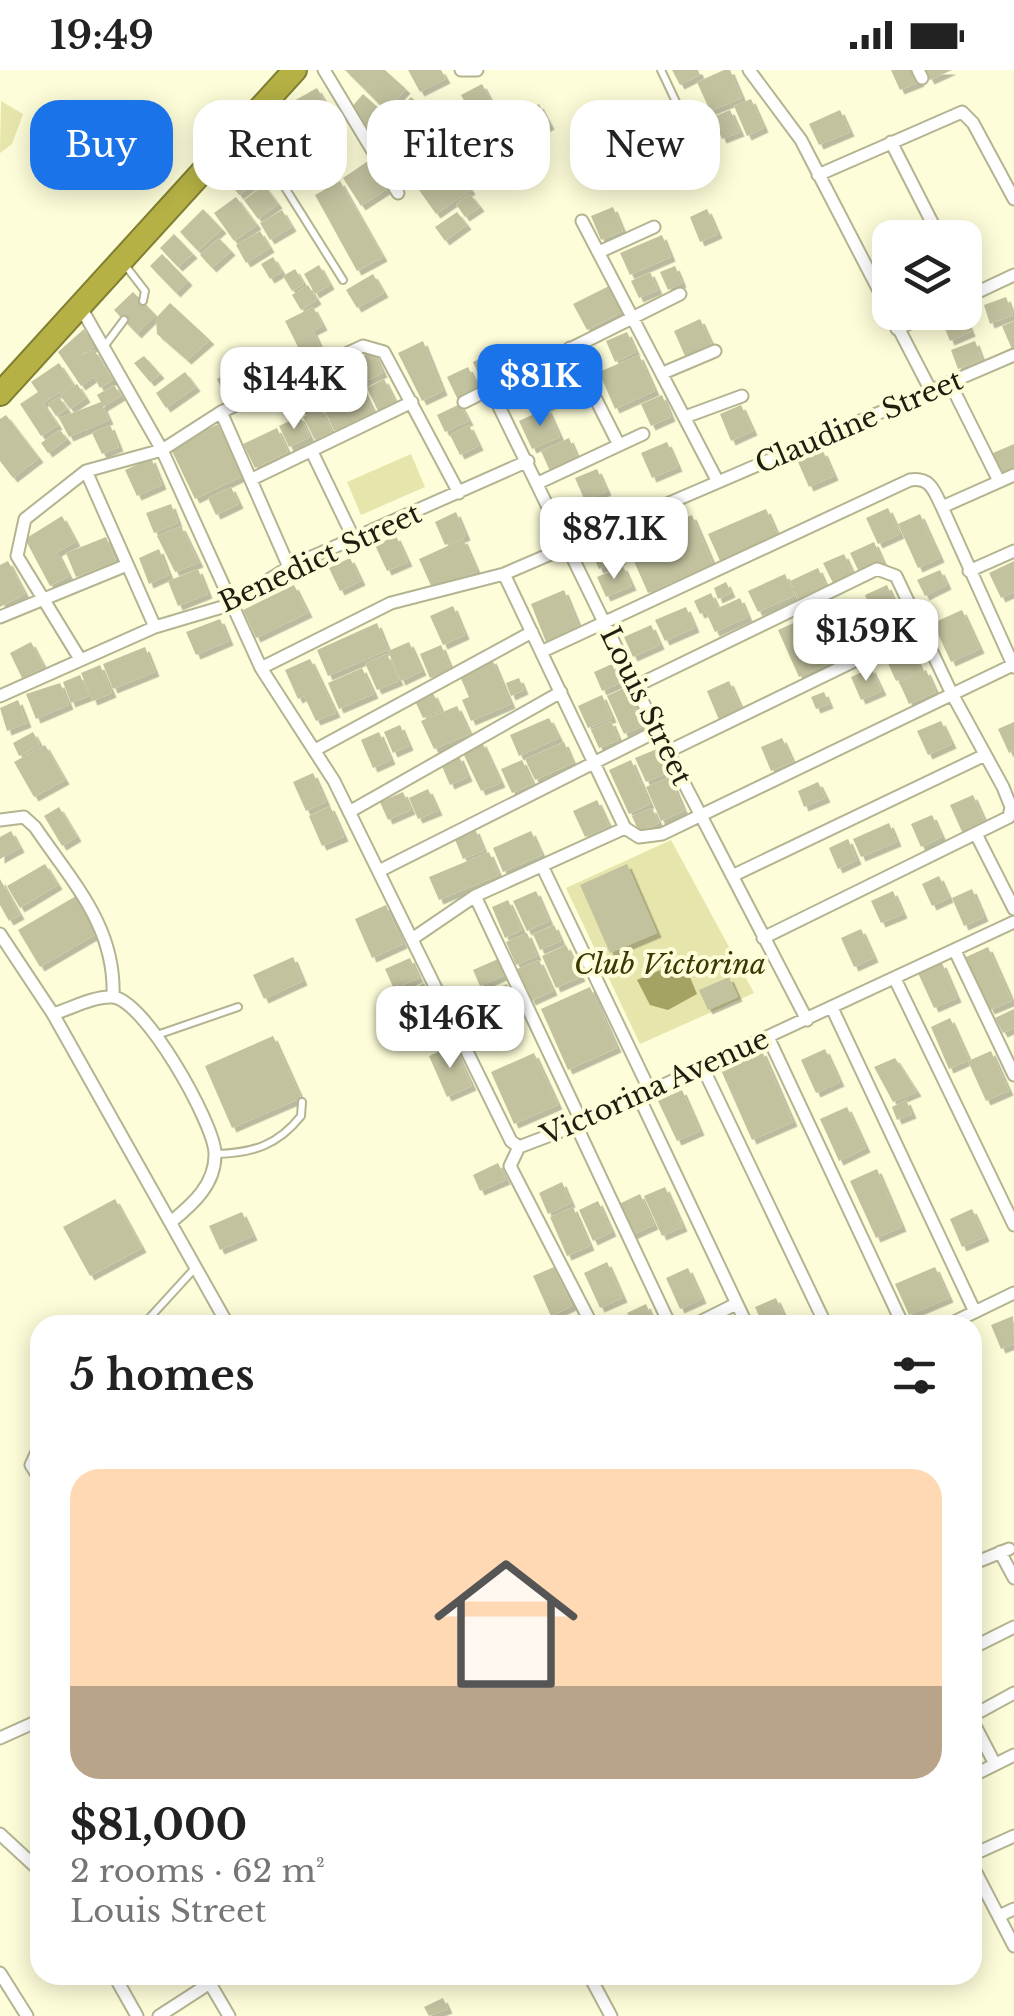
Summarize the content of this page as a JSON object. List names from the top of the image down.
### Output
{
  "streets": {
    "street": [
      "Claudine Street",
      "Benedict Street",
      "Louis Street",
      "Victorina Avenue"
    ]
  },
  "crossings": [
    ["Claudine Street", "Louis Street"],
    ["Claudine Street", "Victorina Avenue"],
    ["Benedict Street", "Louis Street"],
    ["Benedict Street", "Victorina Avenue"],
    ["Louis Street", "Victorina Avenue"]
  ],
  "parks": ["Club Victorina"],
  "page": {
    "status": "19:49",
    "chip": [
      "Buy",
      "Rent",
      "Filters",
      "New"
    ],
    "price": [
      "$81K",
      "$144K",
      "$87.1K",
      "$159K",
      "$146K"
    ],
    "heading": "5 homes",
    "list": [
      {
        "name": "$81,000",
        "note": "2 rooms · 62 m² · Louis Street"
      }
    ]
  }
}
